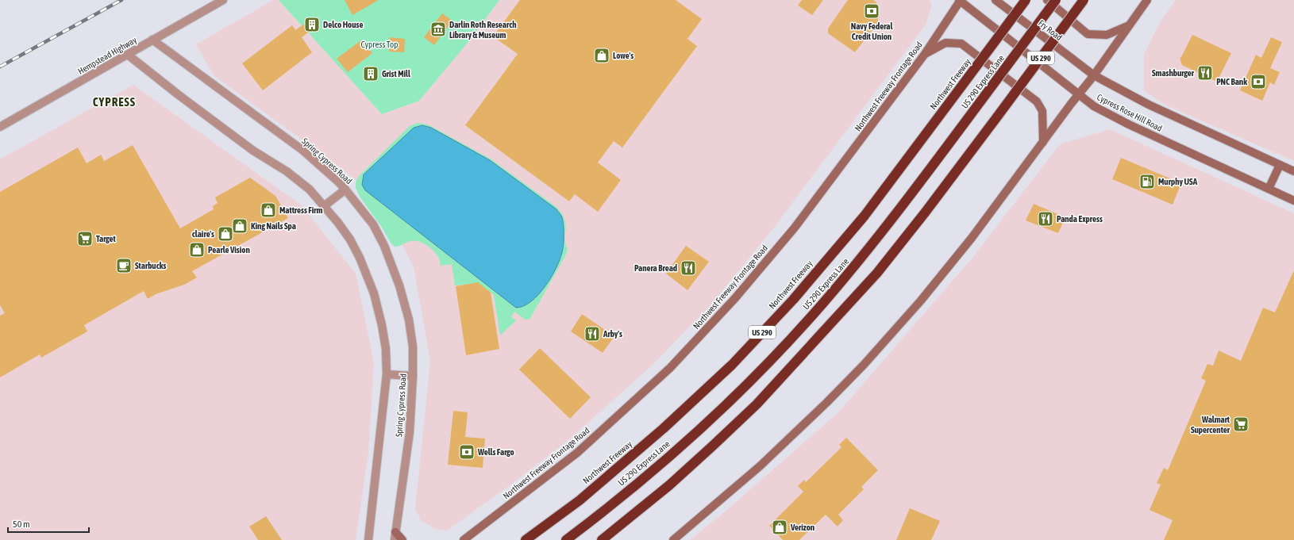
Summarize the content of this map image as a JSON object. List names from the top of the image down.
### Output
{
  "streets": {
    "highway": ["US 290", "US 290 Express Lane", "Northwest Freeway"],
    "main road": ["Fry Road", "Northwest Freeway Frontage Road", "Cypress Rose Hill Road"],
    "street": ["Hempstead Highway", "Spring Cypress Road"]
  },
  "crossings": [
    ["Fry Road", "Cypress Rose Hill Road"],
    ["Hempstead Highway", "Spring Cypress Road"],
    ["Northwest Freeway Frontage Road", "Cypress Rose Hill Road"]
  ],
  "districts": ["CYPRESS"],
  "parks": ["Cypress Top"],
  "places": {
    "bank": ["Navy Federal Credit Union", "PNC Bank", "Wells Fargo"],
    "building": ["Delco House", "Grist Mill"],
    "museum": ["Darlin Roth Research Library & Museum"],
    "shop": [
      "Lowe's",
      "Mattress Firm",
      "King Nails Spa",
      "claire's",
      "Pearle Vision",
      "Verizon"
    ],
    "restaurant": [
      "Smashburger",
      "Panda Express",
      "Panera Bread",
      "Arby's"
    ],
    "fuel station": ["Murphy USA"],
    "supermarket": ["Target", "Walmart Supercenter"],
    "cafe": ["Starbucks"]
  },
  "scale_bar": "50 m"
}
